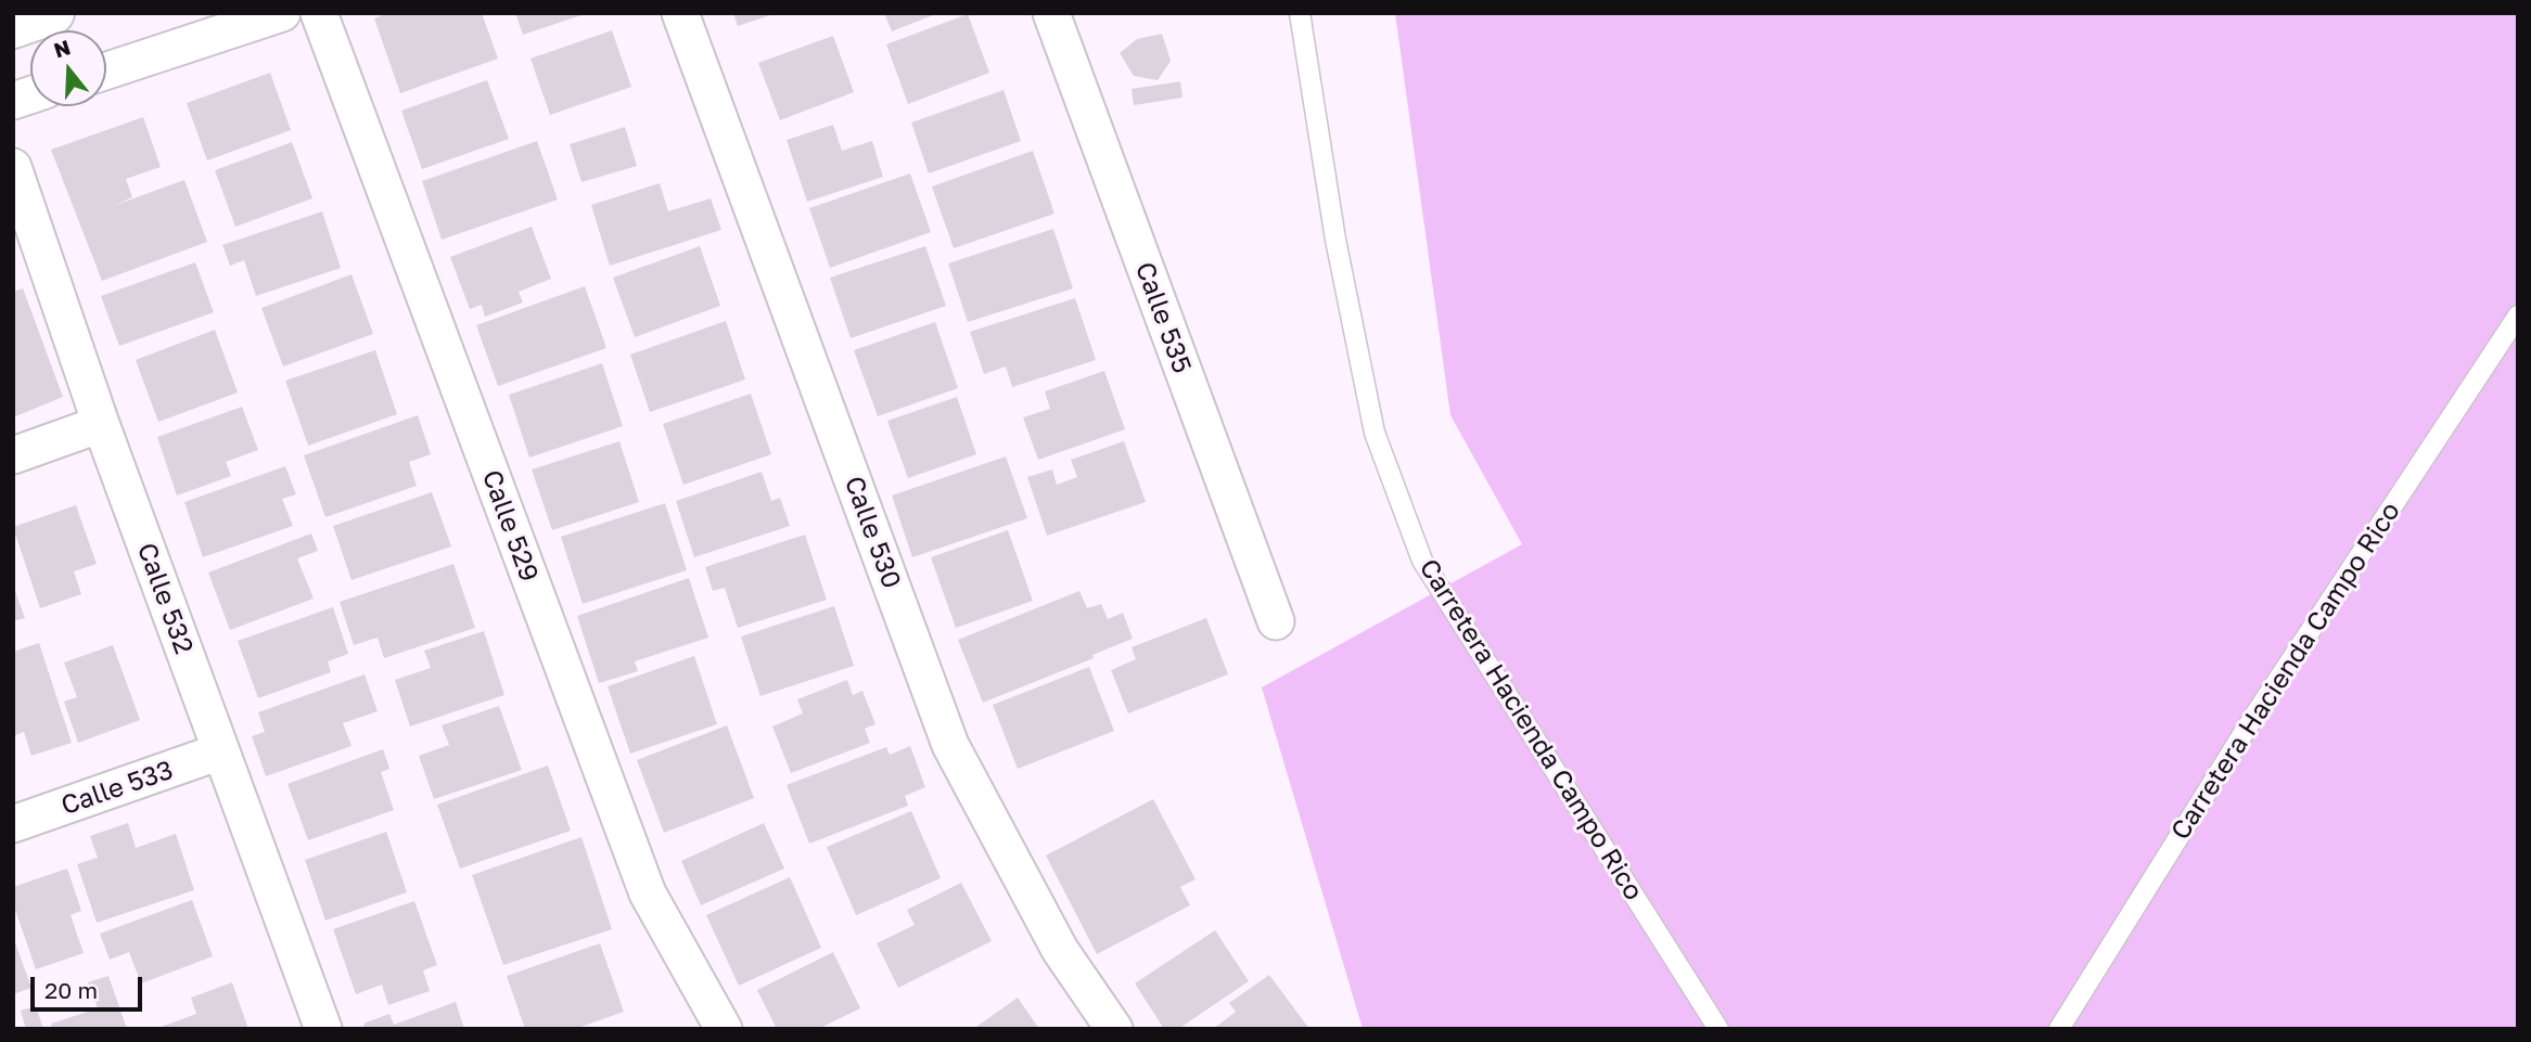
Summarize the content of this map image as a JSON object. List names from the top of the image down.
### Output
{
  "streets": {
    "street": [
      "Calle 535",
      "Calle 529",
      "Calle 530",
      "Calle 532",
      "Calle 533"
    ],
    "lane": ["Carretera Hacienda Campo Rico"]
  },
  "crossings": [
    ["Calle 532", "Calle 533"]
  ],
  "scale_bar": "20 m",
  "north": "top"
}
